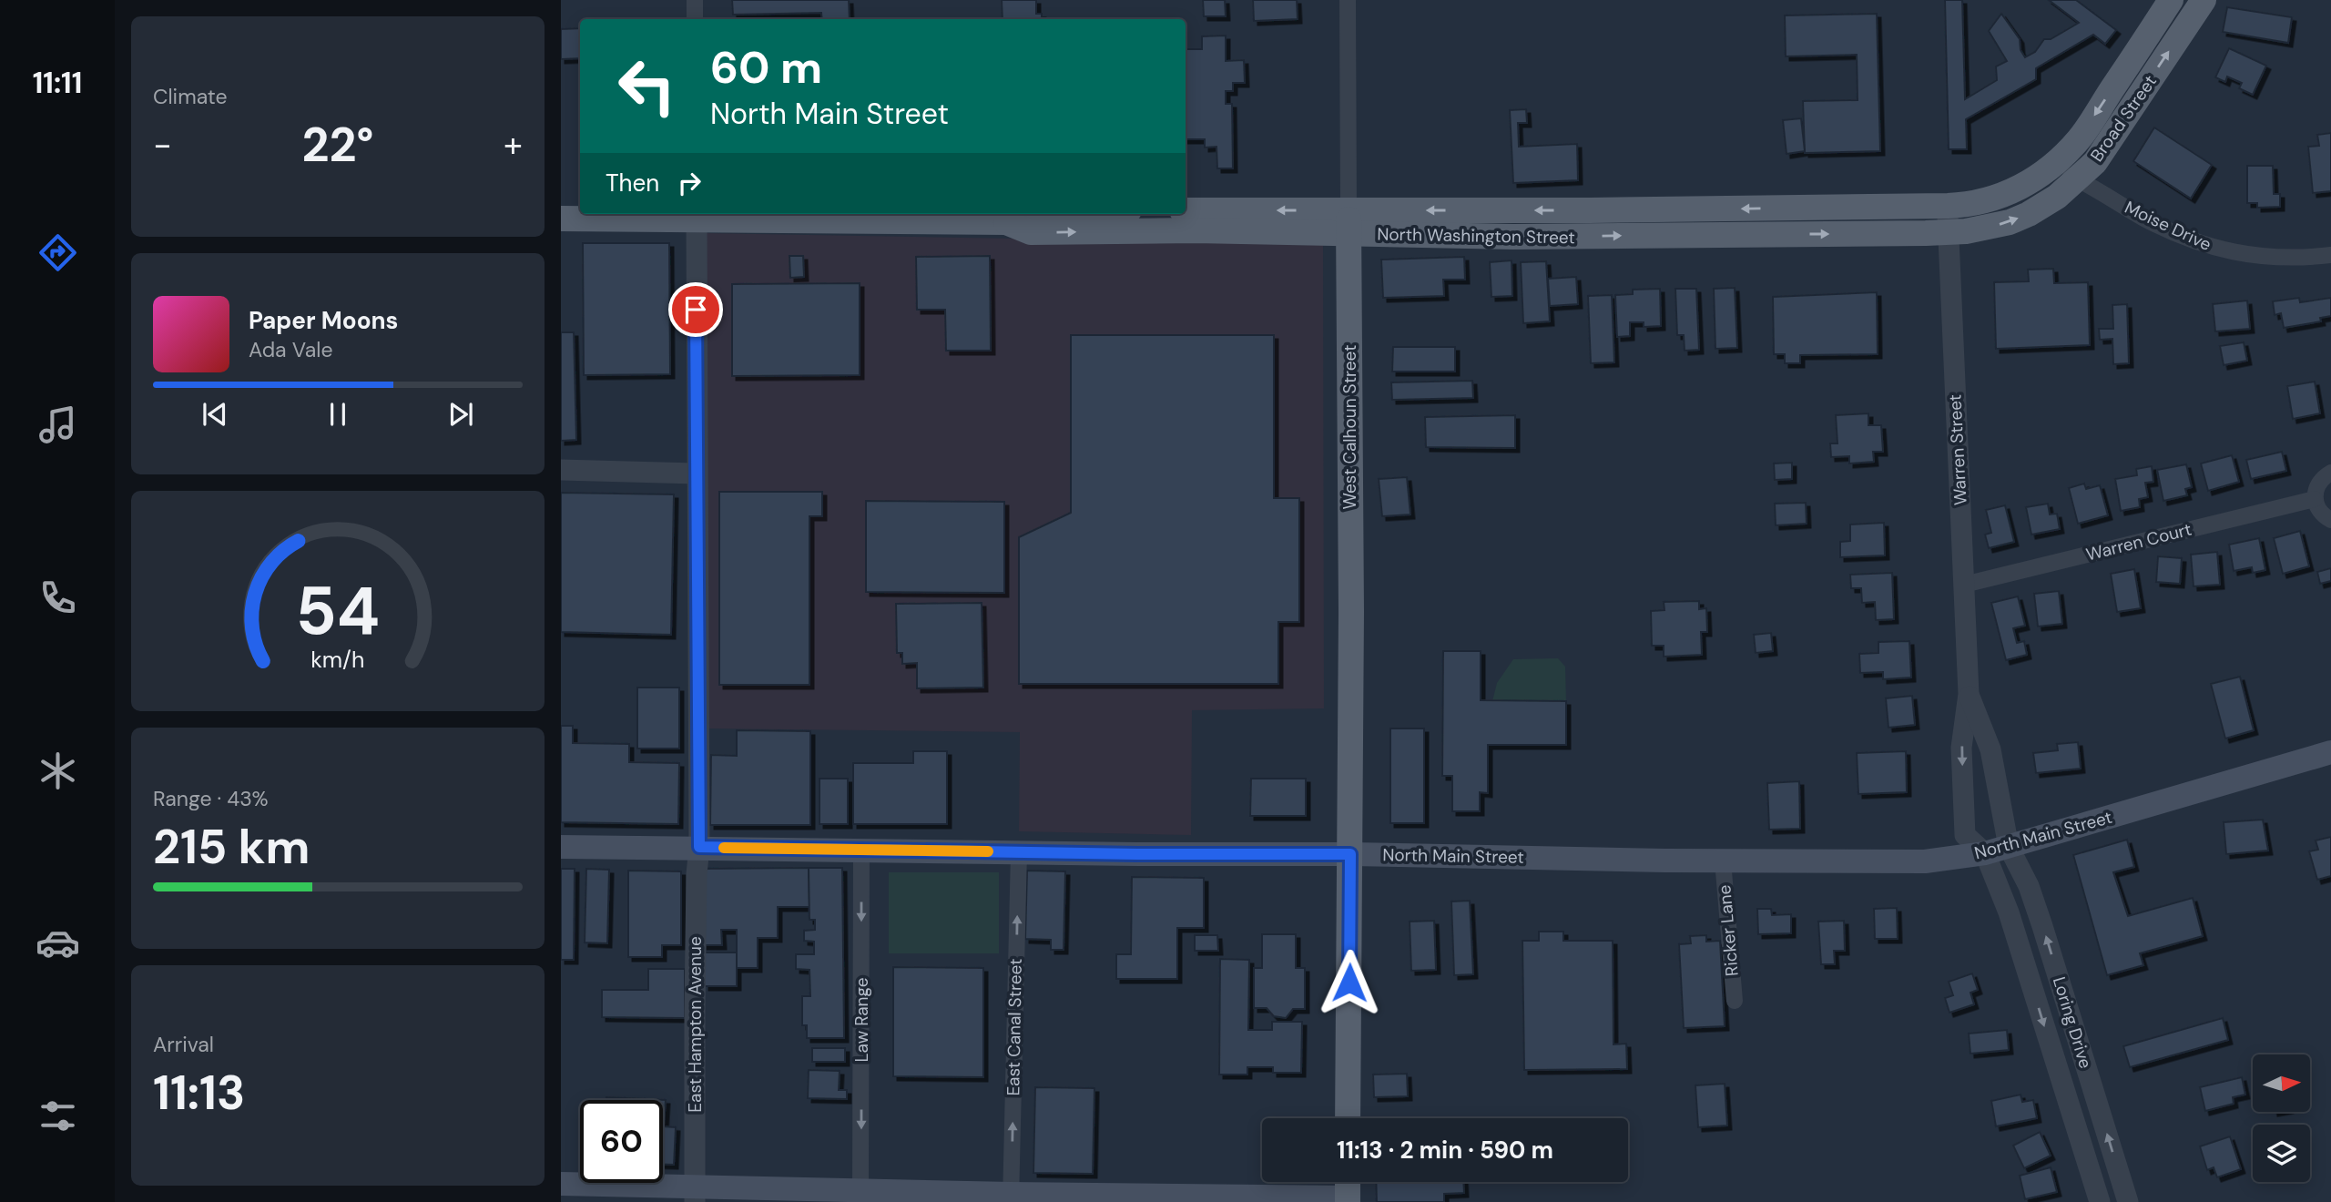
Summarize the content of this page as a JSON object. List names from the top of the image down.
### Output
{
  "streets": {
    "main road": [
      "Broad Street",
      "North Washington Street",
      "West Calhoun Street",
      "North Main Street"
    ],
    "street": [
      "Moise Drive",
      "Warren Street",
      "Warren Court",
      "Ricker Lane",
      "Law Range",
      "Loring Drive",
      "East Hampton Avenue",
      "East Canal Street"
    ]
  },
  "crossings": [
    ["Broad Street", "Moise Drive"],
    ["Broad Street", "North Washington Street"],
    ["Broad Street", "Warren Street"],
    ["North Washington Street", "West Calhoun Street"],
    ["North Washington Street", "Warren Street"],
    ["North Washington Street", "East Hampton Avenue"],
    ["West Calhoun Street", "North Main Street"],
    ["Warren Street", "Warren Court"],
    ["Warren Street", "North Main Street"],
    ["Warren Street", "Loring Drive"],
    ["North Main Street", "Ricker Lane"],
    ["North Main Street", "Law Range"],
    ["North Main Street", "Loring Drive"],
    ["North Main Street", "East Hampton Avenue"],
    ["North Main Street", "East Canal Street"]
  ],
  "one_way": ["Law Range", "East Canal Street"],
  "north": "right",
  "page": {
    "tabs": "11:11",
    "tile": [
      "Climate",
      ["Range · 43%", "215 km"],
      ["Arrival", "11:13"]
    ],
    "turn": ["60 m", "North Main Street"],
    "heat": ["−", "22°", "+"],
    "then": "Then",
    "song": ["Paper Moons", "Ada Vale"],
    "limit": "60",
    "trip": "11:13 · 2 min · 590 m",
    "gauge": ["54", "km/h"]
  }
}
